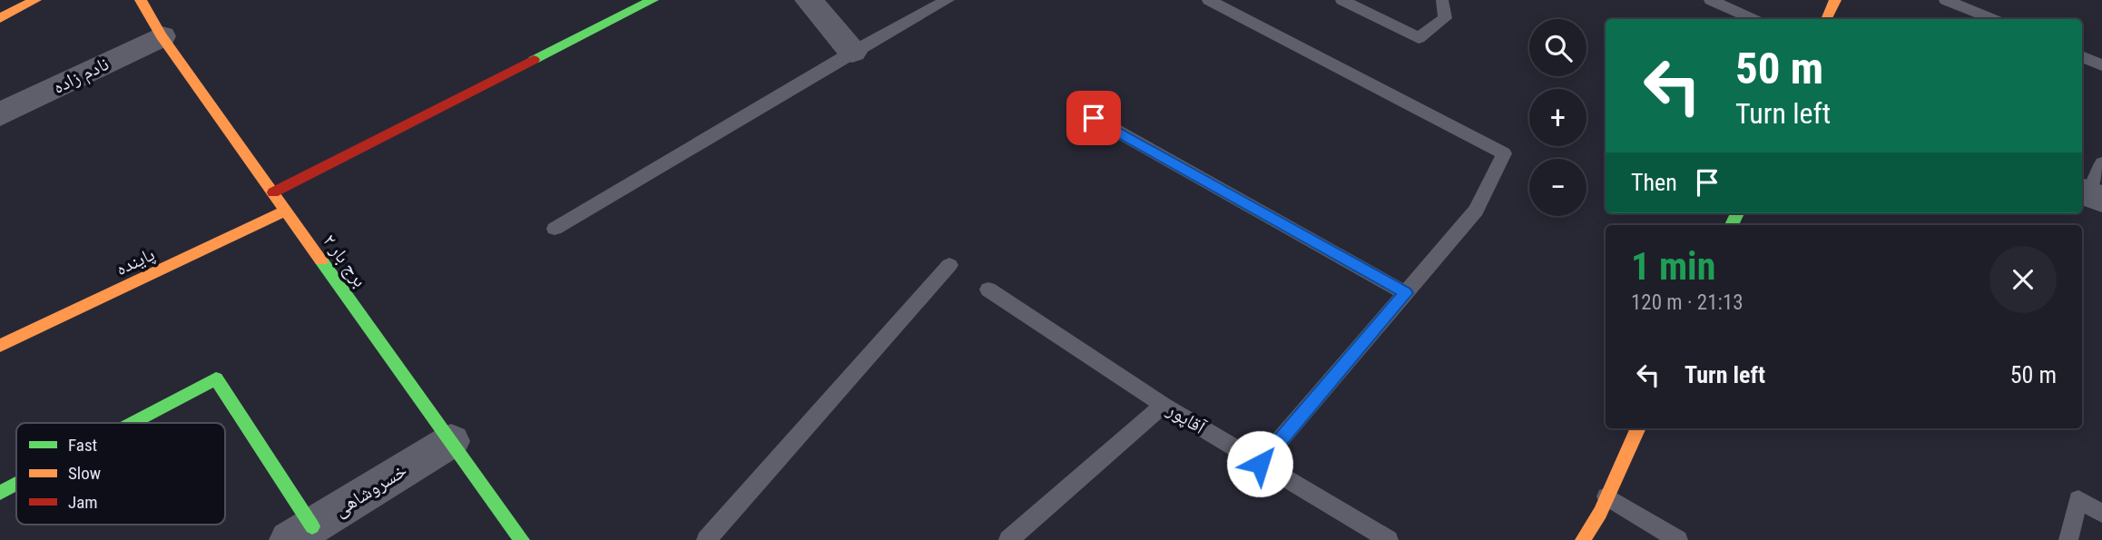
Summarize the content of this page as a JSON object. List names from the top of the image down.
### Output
{
  "streets": {
    "street": [
      "نادم زاده",
      "برج بار ۲",
      "پاینده",
      "خسروشاهی"
    ],
    "lane": ["آقاپور"]
  },
  "crossings": [
    ["نادم زاده", "برج بار ۲"],
    ["برج بار ۲", "پاینده"],
    ["برج بار ۲", "خسروشاهی"]
  ],
  "legend": ["Fast", "Slow", "Jam"],
  "page": {
    "map_buttons": ["+", "−"],
    "turn": ["50 m", "Turn left"],
    "then": "Then",
    "heading": ["1 min", "120 m · 21:13"],
    "list": [
      {
        "name": "Turn left",
        "value": "50 m"
      }
    ]
  }
}
